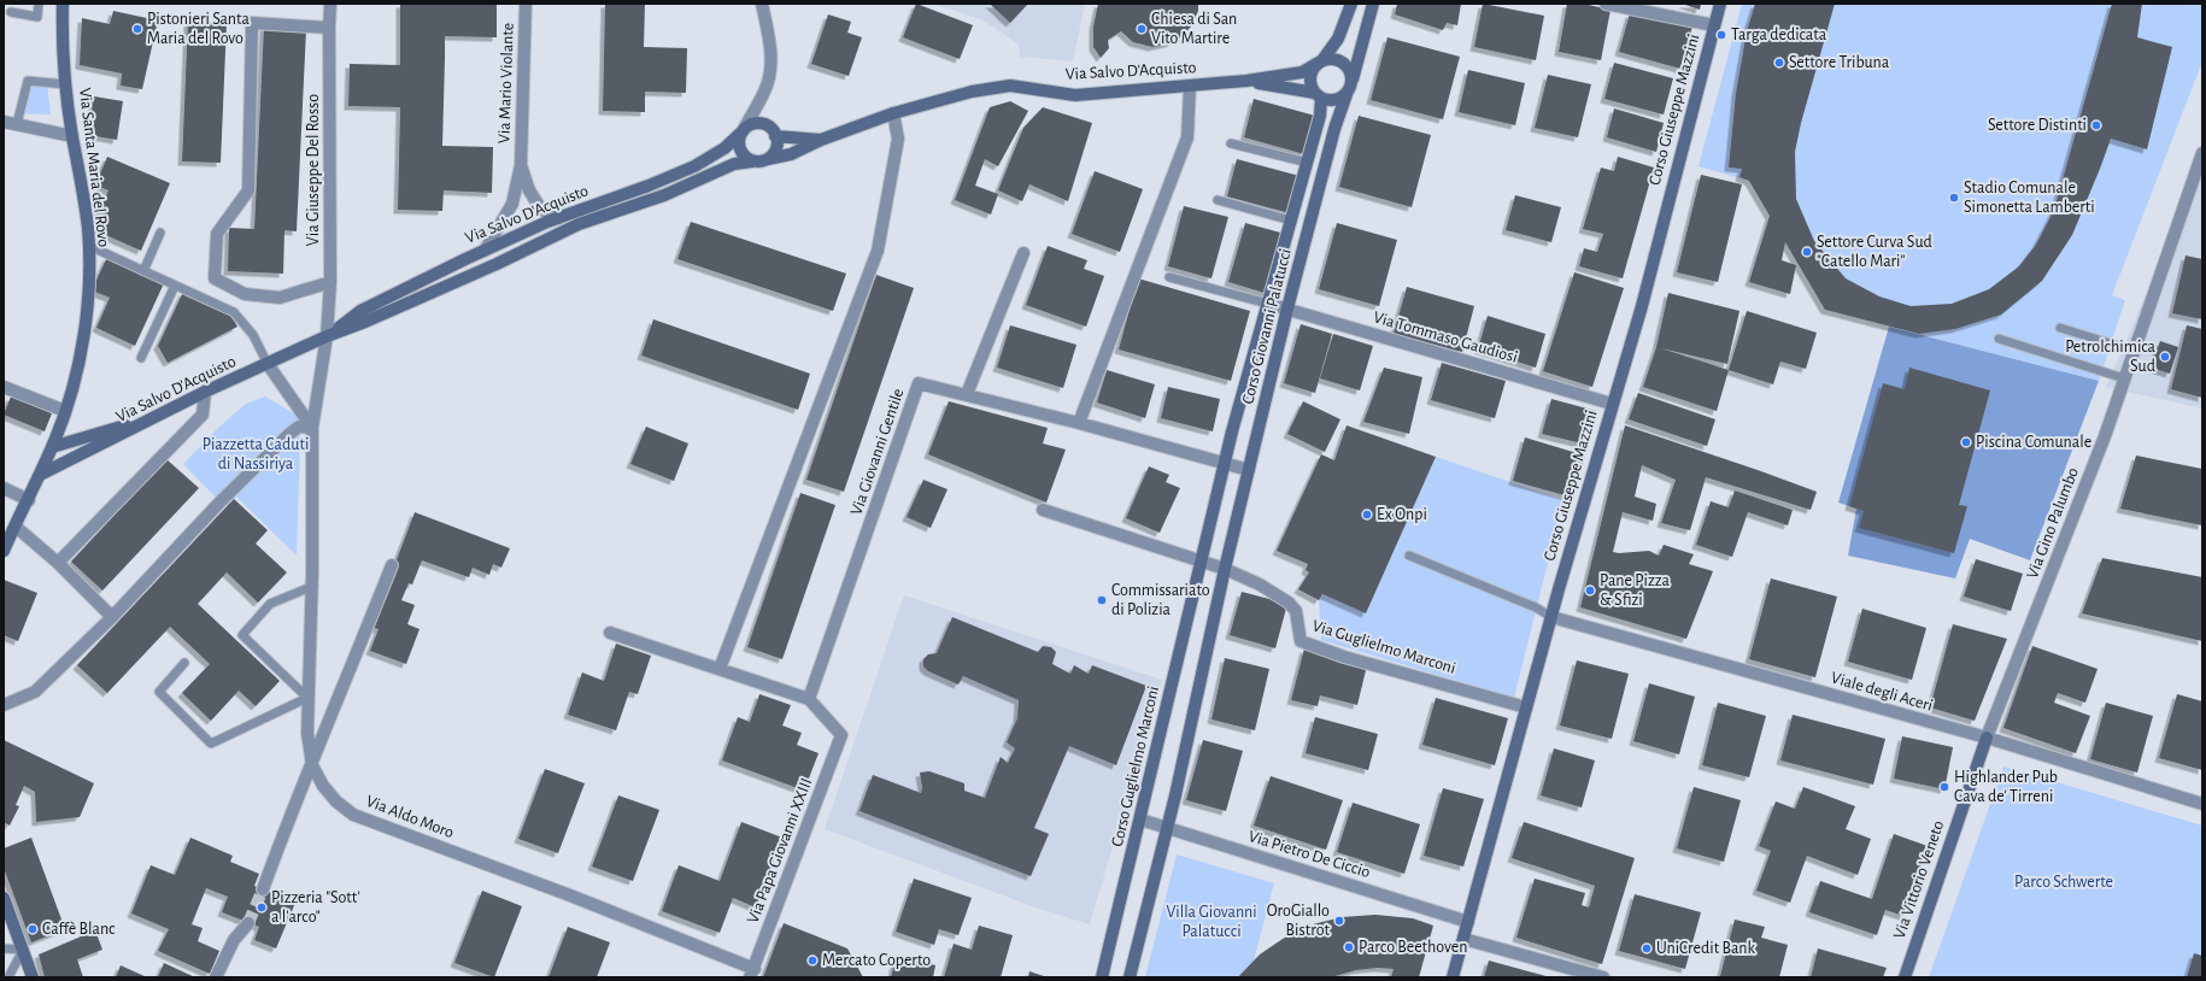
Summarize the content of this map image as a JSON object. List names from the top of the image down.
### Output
{
  "streets": {
    "street": [
      "Via Salvo D'Acquisto",
      "Via Mario Violante",
      "Corso Giuseppe Mazzini",
      "Via Santa Maria del Rovo",
      "Via Giuseppe Del Rosso",
      "Corso Giovanni Palatucci",
      "Via Tommaso Gaudiosi",
      "Via Giovanni Gentile",
      "Via Gino Palumbo",
      "Via Guglielmo Marconi",
      "Viale degli Aceri",
      "Corso Guglielmo Marconi",
      "Via Aldo Moro",
      "Via Papa Giovanni XXIII",
      "Via Pietro De Ciccio",
      "Via Vittorio Veneto"
    ]
  },
  "crossings": [
    ["Via Salvo D'Acquisto", "Via Mario Violante"],
    ["Via Salvo D'Acquisto", "Via Santa Maria del Rovo"],
    ["Via Salvo D'Acquisto", "Via Giuseppe Del Rosso"],
    ["Via Salvo D'Acquisto", "Corso Giovanni Palatucci"],
    ["Via Salvo D'Acquisto", "Via Aldo Moro"],
    ["Corso Giuseppe Mazzini", "Via Tommaso Gaudiosi"],
    ["Corso Giuseppe Mazzini", "Via Guglielmo Marconi"],
    ["Corso Giuseppe Mazzini", "Viale degli Aceri"],
    ["Corso Giuseppe Mazzini", "Via Pietro De Ciccio"],
    ["Via Giuseppe Del Rosso", "Via Aldo Moro"],
    ["Corso Giovanni Palatucci", "Via Tommaso Gaudiosi"],
    ["Corso Giovanni Palatucci", "Via Giovanni Gentile"],
    ["Corso Giovanni Palatucci", "Via Guglielmo Marconi"],
    ["Corso Giovanni Palatucci", "Corso Guglielmo Marconi"],
    ["Via Giovanni Gentile", "Via Papa Giovanni XXIII"],
    ["Via Gino Palumbo", "Viale degli Aceri"],
    ["Via Gino Palumbo", "Via Vittorio Veneto"],
    ["Via Guglielmo Marconi", "Corso Guglielmo Marconi"],
    ["Viale degli Aceri", "Via Vittorio Veneto"],
    ["Corso Guglielmo Marconi", "Via Pietro De Ciccio"],
    ["Via Aldo Moro", "Via Papa Giovanni XXIII"]
  ],
  "parks": ["Piazzetta Caduti di Nassiriya", "Parco Schwerte", "Villa Giovanni Palatucci"],
  "places": [
    "Pistonieri Santa Maria del Rovo",
    "Chiesa di San Vito Martire",
    "Targa dedicata",
    "Settore Tribuna",
    "Settore Distinti",
    "Stadio Comunale Simonetta Lamberti",
    "Settore Curva Sud \"Catello Mari\"",
    "Petrolchimica Sud",
    "Piscina Comunale",
    "Ex Onpi",
    "Pane Pizza & Sfizi",
    "Commissariato di Polizia",
    "Highlander Pub Cava de' Tirreni",
    "Pizzeria \"Sott' a l'arco\"",
    "OroGiallo Bistrot",
    "Caffè Blanc",
    "Parco Beethoven",
    "UniCredit Bank",
    "Mercato Coperto"
  ]
}
